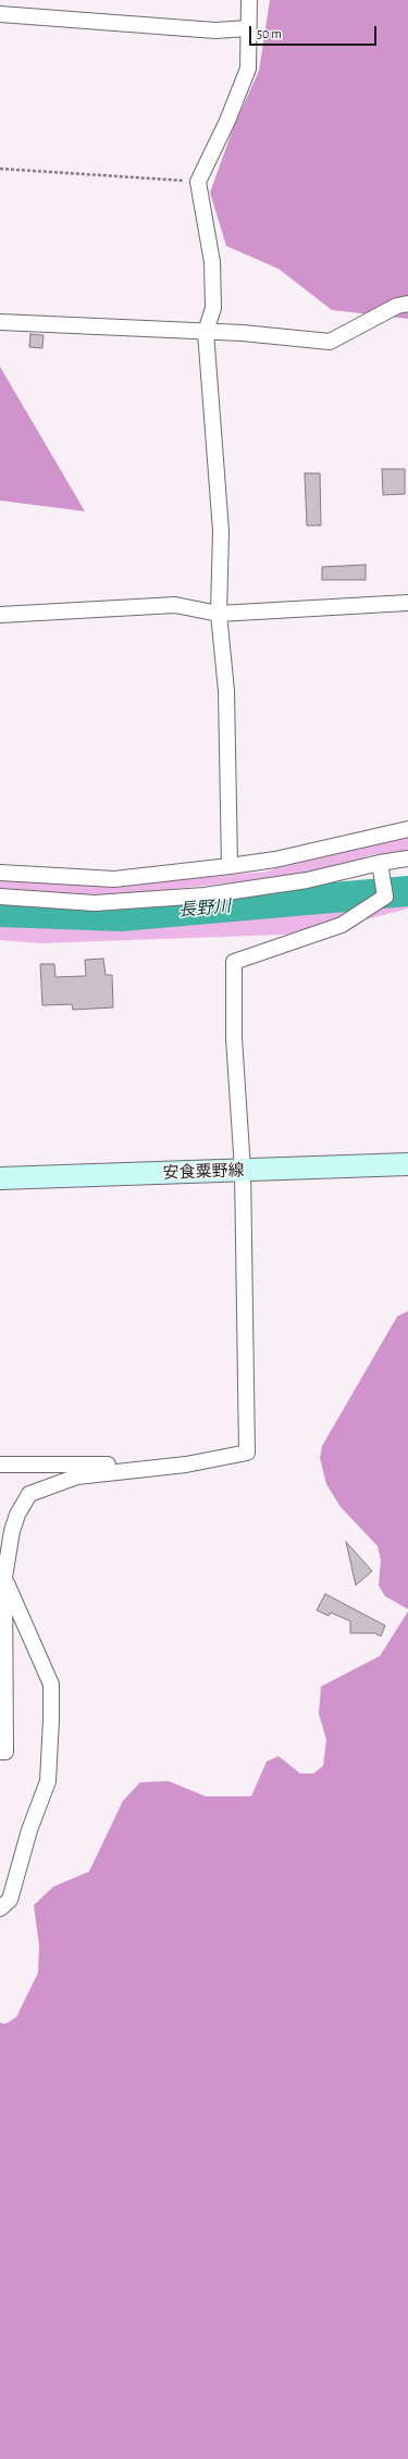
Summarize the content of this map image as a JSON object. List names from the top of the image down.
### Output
{
  "streets": {
    "main road": ["安食粟野線"]
  },
  "water": ["長野川"],
  "scale_bar": "50 m"
}
